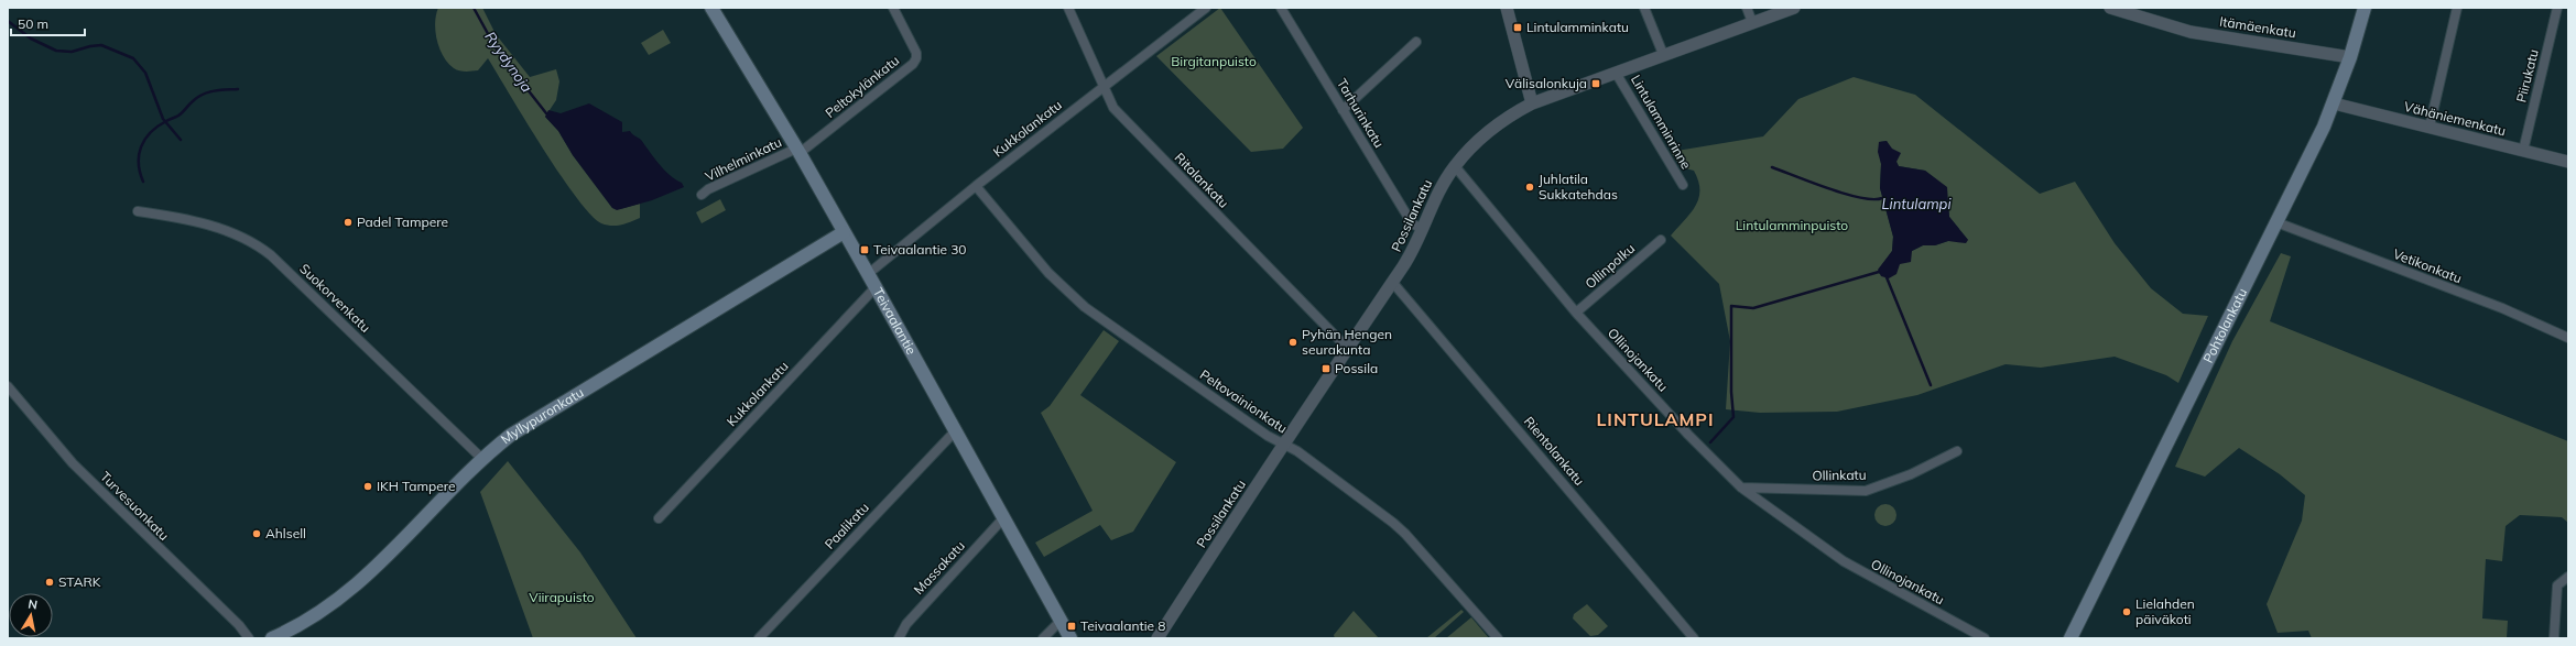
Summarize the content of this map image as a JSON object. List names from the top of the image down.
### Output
{
  "streets": {
    "main road": ["Teivaalantie", "Pohtolankatu", "Myllypuronkatu"],
    "street": [
      "Itämäenkatu",
      "Piirukatu",
      "Peltokylänkatu",
      "Tarhurinkatu",
      "Vähäniemenkatu",
      "Lintulamminrinne",
      "Kukkolankatu",
      "Vilhelminkatu",
      "Ritalankatu",
      "Possilankatu",
      "Ollinpolku",
      "Vetikonkatu",
      "Suokorvenkatu",
      "Ollinojankatu",
      "Peltovainionkatu",
      "Rientolankatu",
      "Ollinkatu",
      "Turvesuonkatu",
      "Paalikatu",
      "Massakatu"
    ]
  },
  "crossings": [
    ["Itämäenkatu", "Pohtolankatu"],
    ["Piirukatu", "Vähäniemenkatu"],
    ["Peltokylänkatu", "Vilhelminkatu"],
    ["Peltokylänkatu", "Teivaalantie"],
    ["Tarhurinkatu", "Possilankatu"],
    ["Vähäniemenkatu", "Pohtolankatu"],
    ["Lintulamminrinne", "Possilankatu"],
    ["Kukkolankatu", "Ritalankatu"],
    ["Kukkolankatu", "Teivaalantie"],
    ["Kukkolankatu", "Peltovainionkatu"],
    ["Vilhelminkatu", "Teivaalantie"],
    ["Ritalankatu", "Possilankatu"],
    ["Possilankatu", "Ollinojankatu"],
    ["Possilankatu", "Peltovainionkatu"],
    ["Possilankatu", "Rientolankatu"],
    ["Ollinpolku", "Ollinojankatu"],
    ["Vetikonkatu", "Pohtolankatu"],
    ["Suokorvenkatu", "Myllypuronkatu"],
    ["Teivaalantie", "Myllypuronkatu"],
    ["Teivaalantie", "Paalikatu"],
    ["Teivaalantie", "Massakatu"],
    ["Ollinojankatu", "Ollinkatu"]
  ],
  "districts": ["LINTULAMPI"],
  "water": ["Ryydynoja", "Lintulampi"],
  "parks": ["Birgitanpuisto", "Lintulamminpuisto", "Viirapuisto"],
  "places": {
    "transit": [
      "Lintulamminkatu",
      "Välisalonkuja",
      "Teivaalantie 30",
      "Possila",
      "Teivaalantie 8"
    ],
    "other": [
      "Juhlatila Sukkatehdas",
      "Padel Tampere",
      "Pyhän Hengen seurakunta",
      "IKH Tampere",
      "Ahlsell",
      "STARK",
      "Lielahden päiväkoti"
    ]
  },
  "scale_bar": "50 m",
  "north": "top"
}
